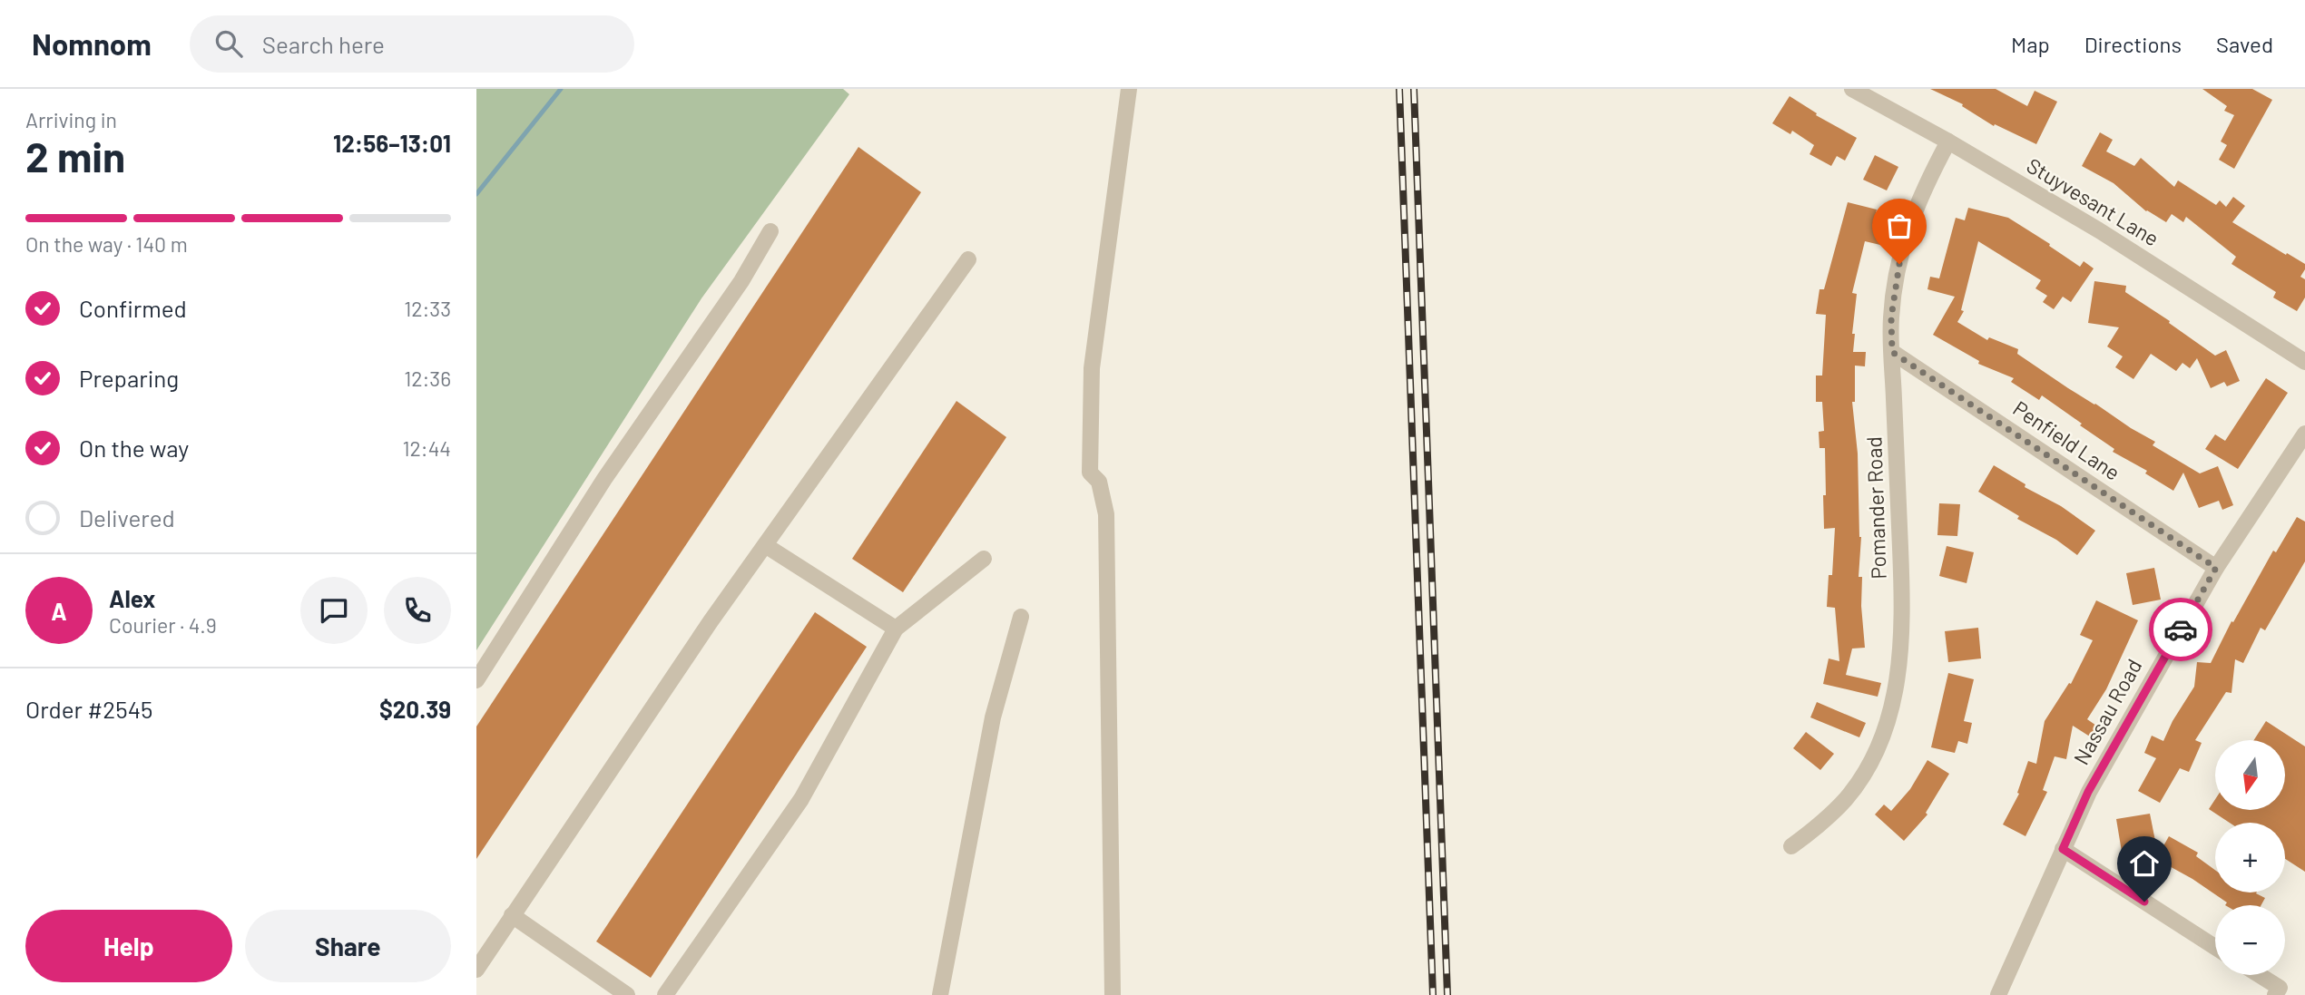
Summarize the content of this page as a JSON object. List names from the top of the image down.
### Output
{
  "streets": {
    "street": [
      "Stuyvesant Lane",
      "Penfield Lane",
      "Pomander Road",
      "Nassau Road"
    ]
  },
  "crossings": [
    ["Stuyvesant Lane", "Pomander Road"],
    ["Penfield Lane", "Pomander Road"],
    ["Penfield Lane", "Nassau Road"]
  ],
  "north": "bottom",
  "page": {
    "header": "Nomnom",
    "search": "Search here",
    "nav": ["Map", "Directions", "Saved"],
    "heading": ["2 min", "Arriving in", "12:56–13:01"],
    "panel": [
      "Alex",
      "Courier · 4.9",
      "Order #2545",
      "$20.39"
    ],
    "bar": "On the way · 140 m",
    "list": [
      ["Confirmed", "12:33"],
      ["Preparing", "12:36"],
      ["On the way", "12:44"],
      "Delivered"
    ],
    "round": "A",
    "map_buttons": ["+", "−"],
    "buttons": ["Help", "Share"]
  }
}
